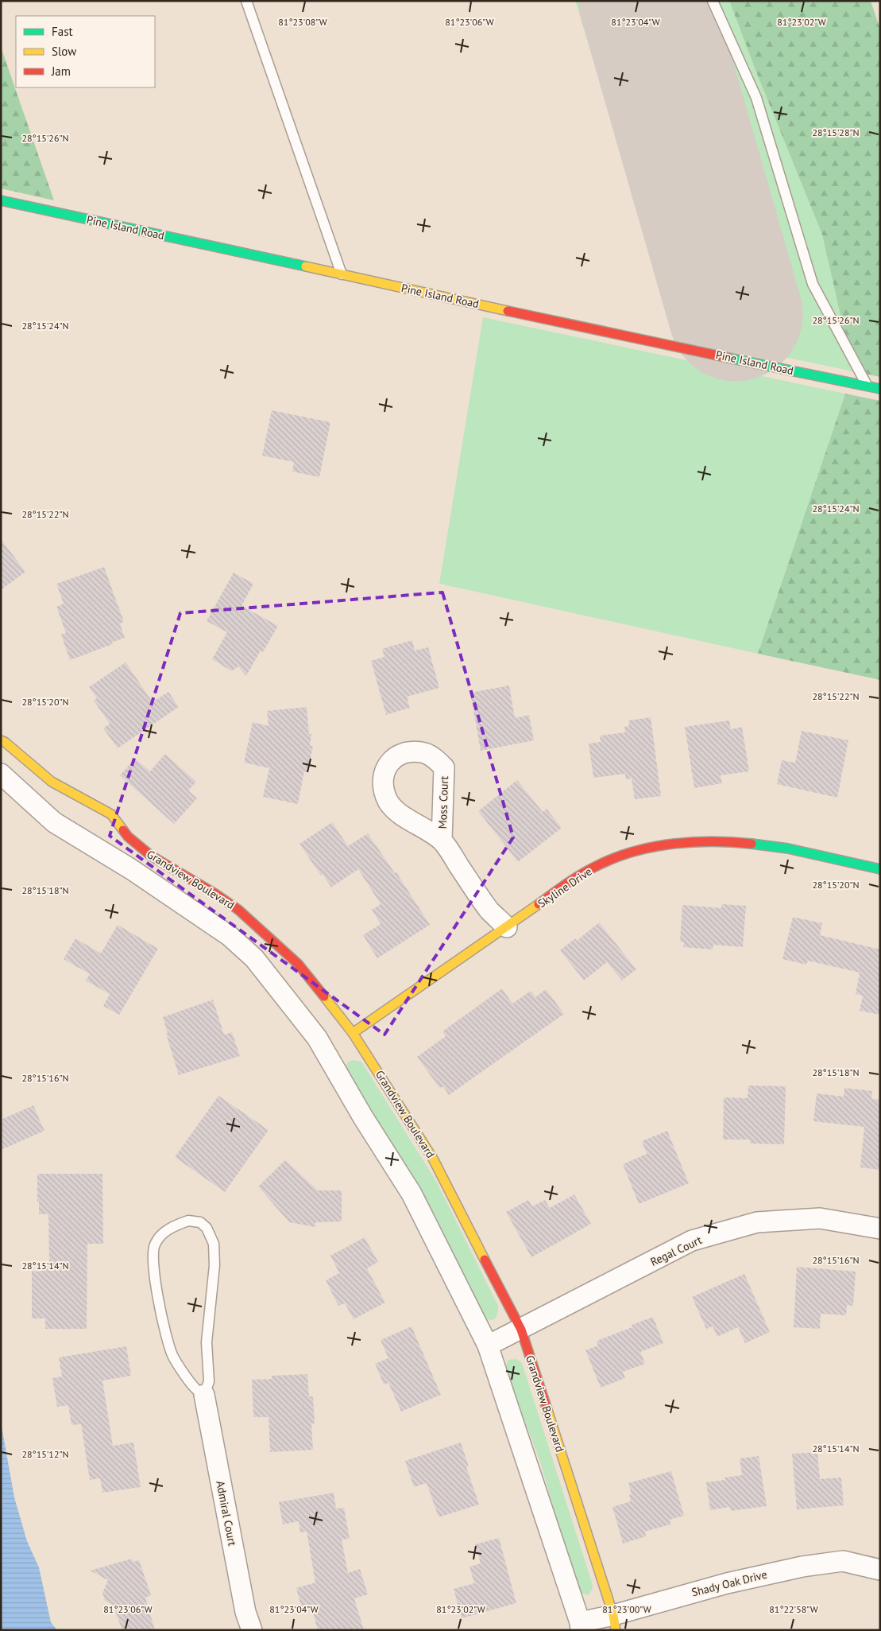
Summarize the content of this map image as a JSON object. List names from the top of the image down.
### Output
{
  "streets": {
    "street": [
      "Pine Island Road",
      "Moss Court",
      "Grandview Boulevard",
      "Skyline Drive",
      "Regal Court",
      "Admiral Court",
      "Shady Oak Drive"
    ]
  },
  "crossings": [
    ["Moss Court", "Skyline Drive"],
    ["Grandview Boulevard", "Skyline Drive"],
    ["Grandview Boulevard", "Regal Court"],
    ["Grandview Boulevard", "Shady Oak Drive"]
  ],
  "legend": ["Fast", "Slow", "Jam"],
  "coordinates": [
    "81°23'08\"W",
    "81°23'06\"W",
    "81°23'04\"W",
    "81°23'02\"W",
    "28°15'28\"N",
    "28°15'26\"N",
    "28°15'24\"N",
    "28°15'22\"N",
    "28°15'20\"N",
    "28°15'18\"N",
    "28°15'16\"N",
    "28°15'14\"N",
    "28°15'12\"N",
    "81°23'00\"W",
    "81°22'58\"W"
  ]
}
